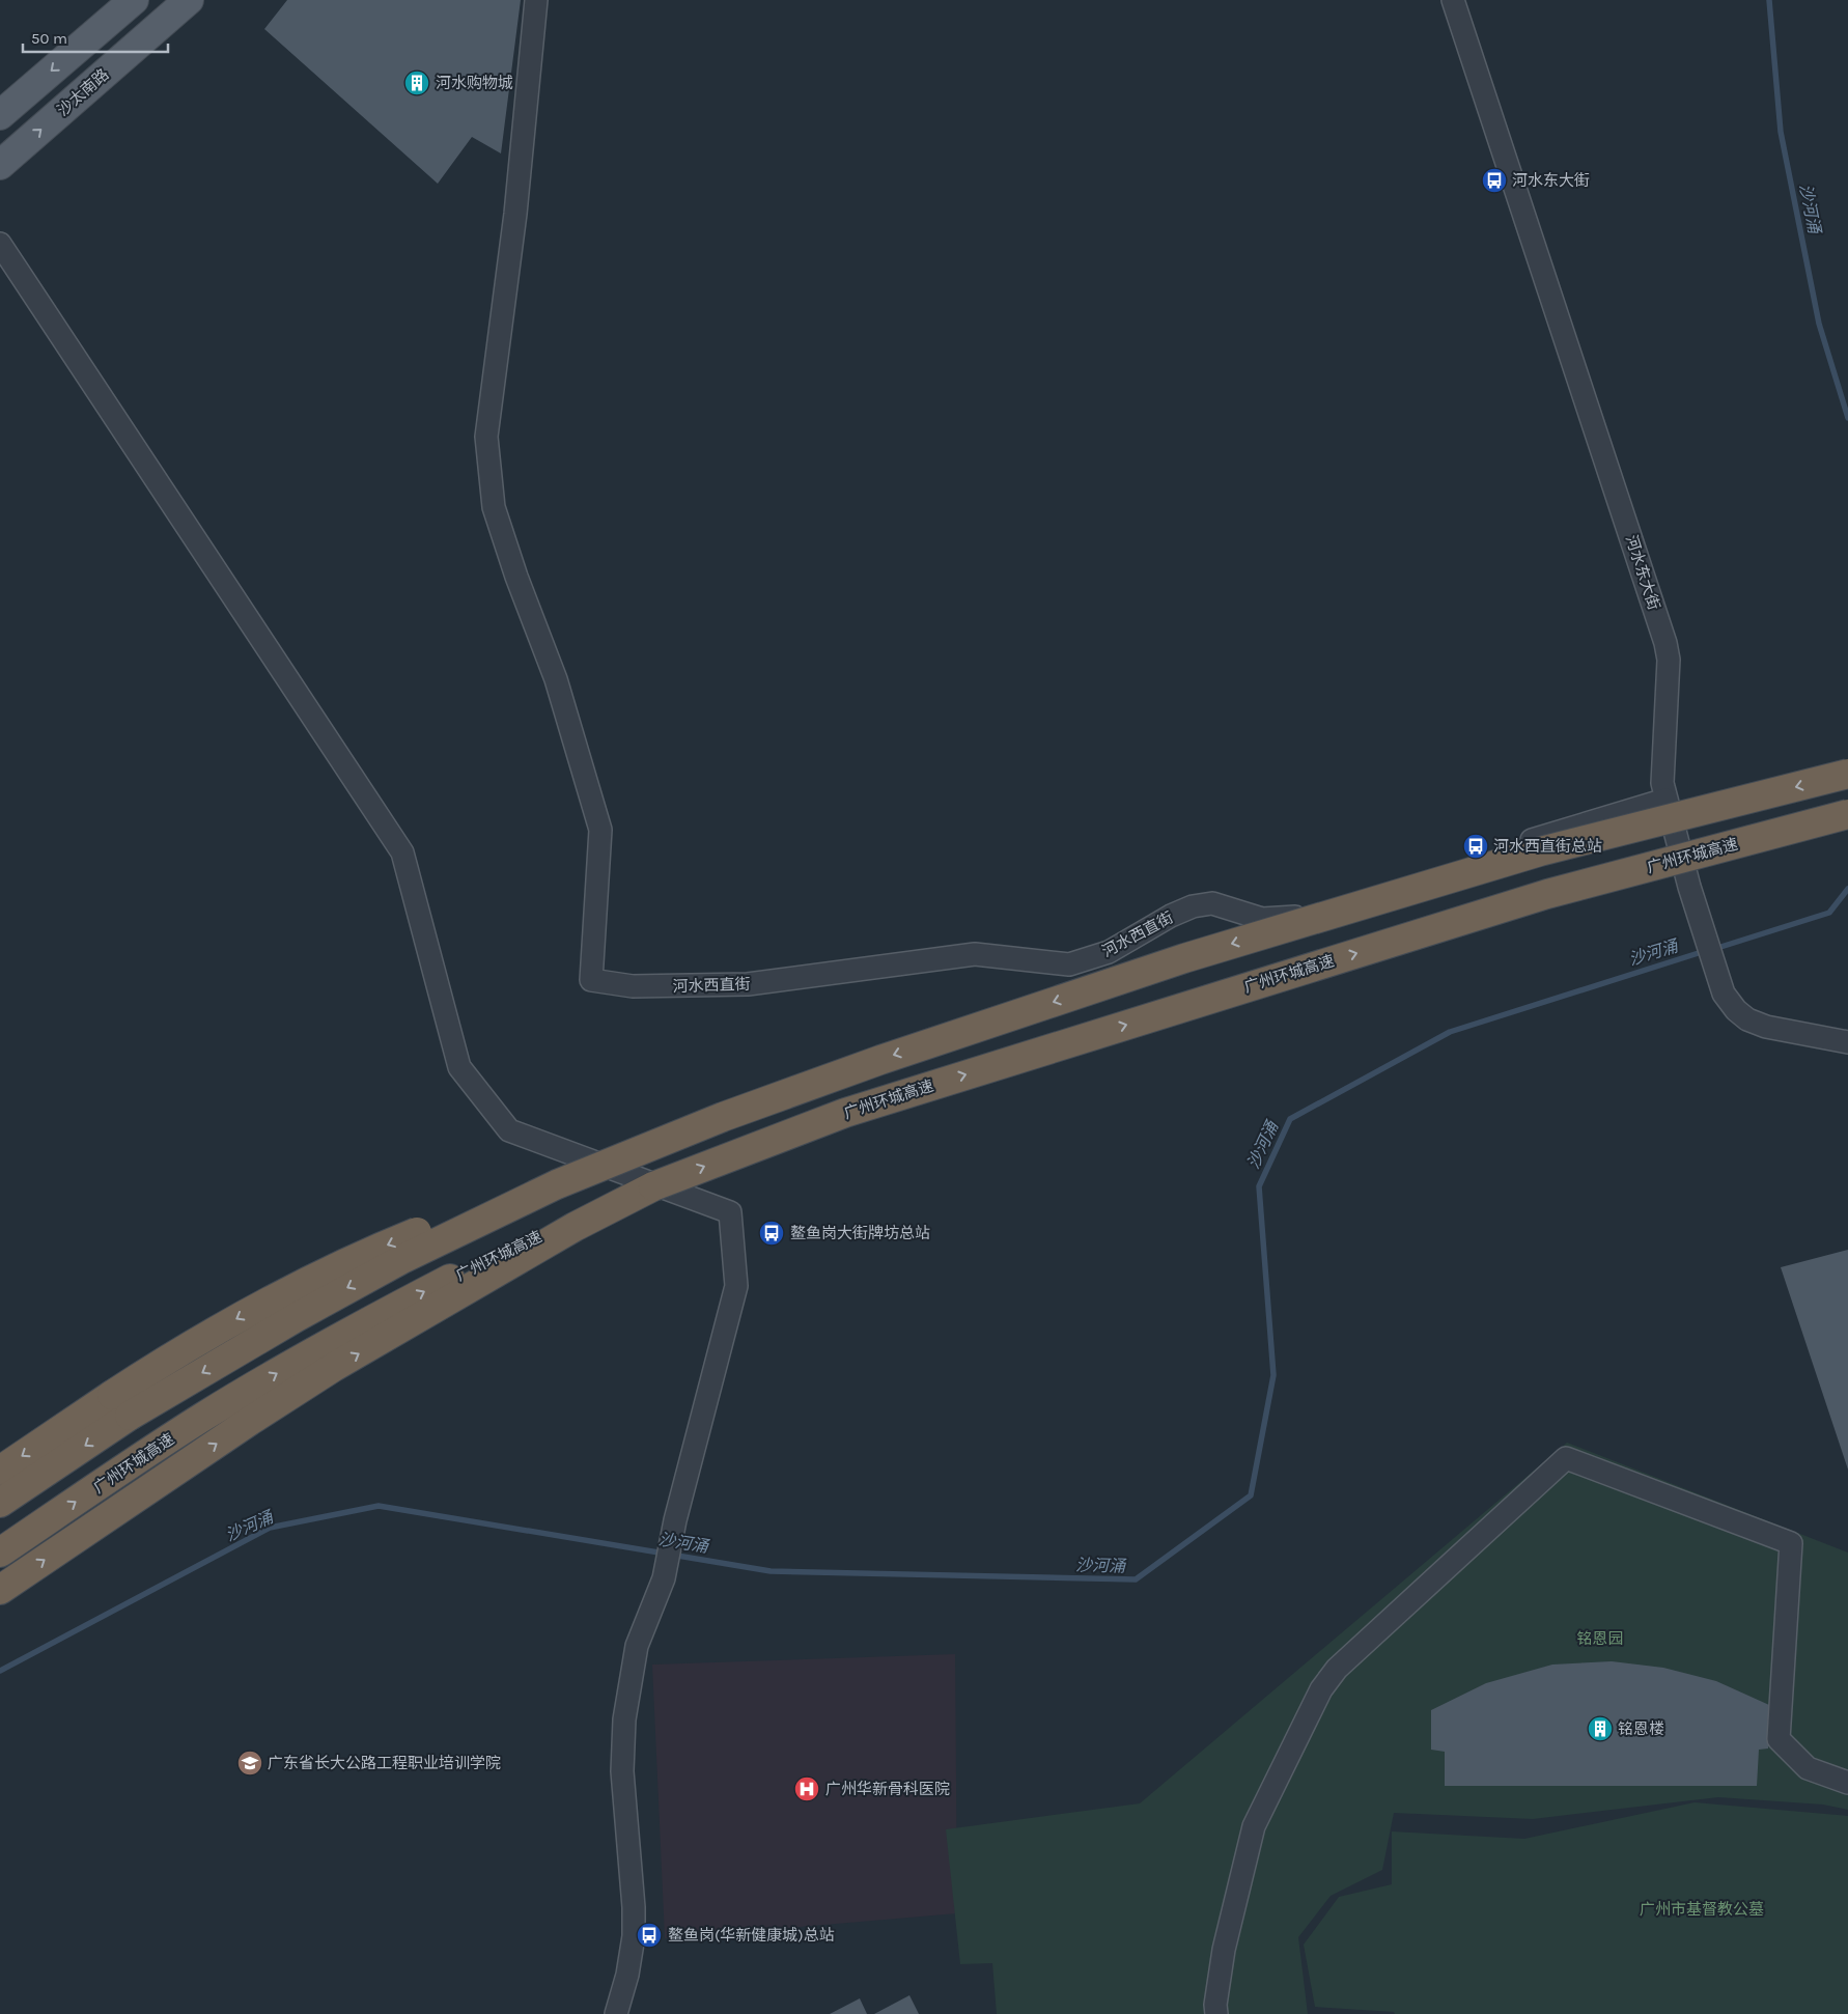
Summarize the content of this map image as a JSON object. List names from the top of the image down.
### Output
{
  "streets": {
    "highway": ["广州环城高速"],
    "main road": ["沙太南路"],
    "street": ["河水东大街", "河水西直街"]
  },
  "crossings": [
    ["河水东大街", "河水西直街"]
  ],
  "water": ["沙河涌"],
  "parks": ["铭恩园", "广州市基督教公墓"],
  "places": {
    "building": ["河水购物城", "铭恩楼"],
    "bus stop": [
      "河水东大街",
      "河水西直街总站",
      "鳌鱼岗大街牌坊总站",
      "鳌鱼岗(华新健康城)总站"
    ],
    "school or university": ["广东省长大公路工程职业培训学院"],
    "hospital": ["广州华新骨科医院"]
  },
  "scale_bar": "50 m"
}
